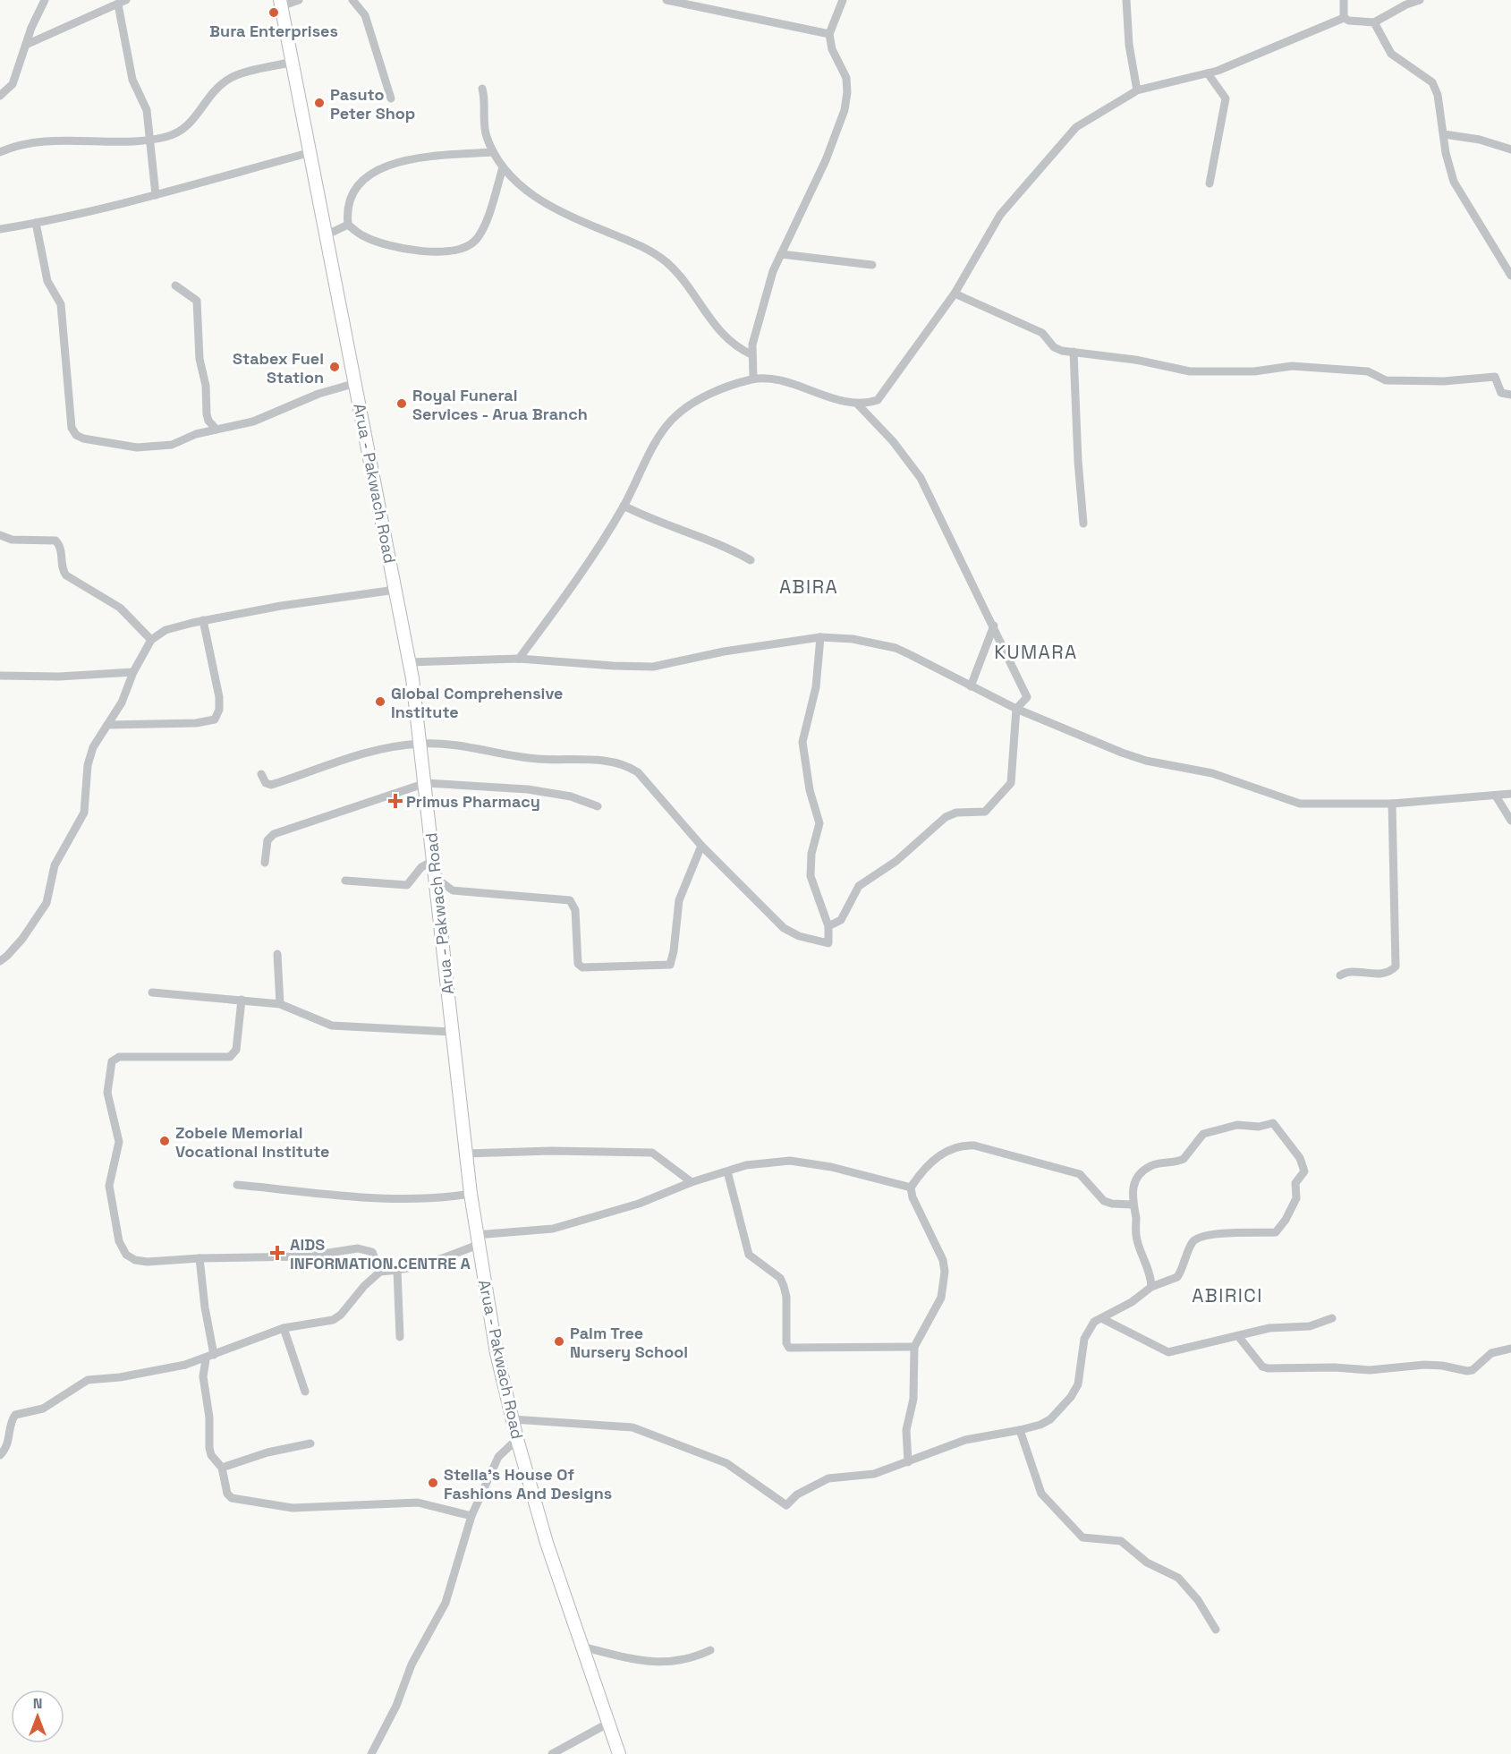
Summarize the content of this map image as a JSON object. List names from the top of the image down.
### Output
{
  "streets": {
    "main road": ["Arua - Pakwach Road"]
  },
  "districts": ["ABIRA", "KUMARA", "ABIRICI"],
  "places": {
    "other": [
      "Bura Enterprises",
      "Pasuto Peter Shop",
      "Stabex Fuel Station",
      "Royal Funeral Services - Arua Branch",
      "Global Comprehensive Institute",
      "Zobele Memorial Vocational Institute",
      "Palm Tree Nursery School",
      "Stella's House Of Fashions And Designs"
    ],
    "health": ["Primus Pharmacy", "AIDS INFORMATION.CENTRE A"]
  },
  "north": "top"
}
